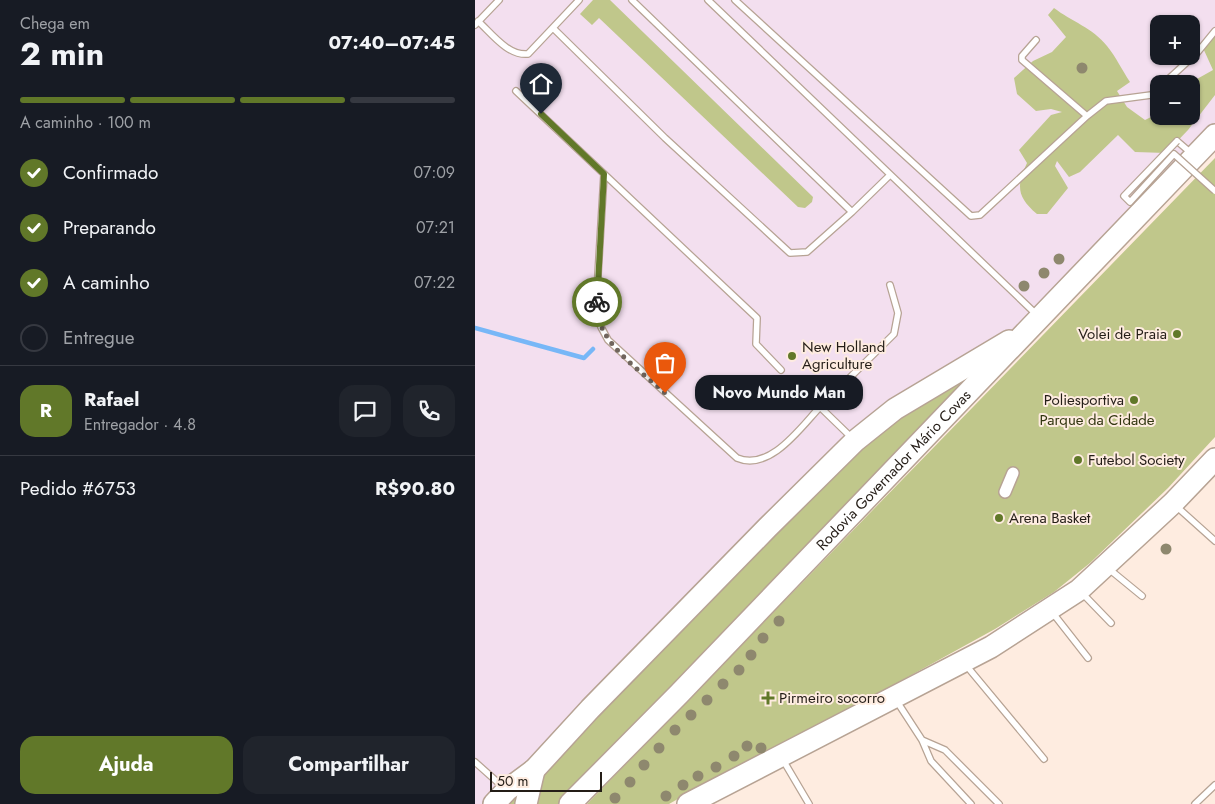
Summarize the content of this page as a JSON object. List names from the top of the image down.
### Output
{
  "streets": {
    "highway": ["Rodovia Governador Mário Covas"]
  },
  "parks": ["Parque da Cidade"],
  "places": {
    "other": [
      "Volei de Praia",
      "New Holland Agriculture",
      "Novo Mundo Man",
      "Poliesportiva",
      "Futebol Society",
      "Arena Basket"
    ],
    "health": ["Pirmeiro socorro"]
  },
  "scale_bar": "50 m",
  "page": {
    "heading": ["2 min", "Chega em", "07:40–07:45"],
    "panel": [
      "Rafael",
      "Entregador · 4.8",
      "Pedido #6753",
      "R$90.80"
    ],
    "map_buttons": ["+", "−"],
    "bar": "A caminho · 100 m",
    "list": [
      ["Confirmado", "07:09"],
      ["Preparando", "07:21"],
      ["A caminho", "07:22"],
      "Entregue"
    ],
    "bubble": "Novo Mundo Man",
    "round": "R",
    "buttons": ["Ajuda", "Compartilhar"],
    "scale": "50 m"
  }
}
